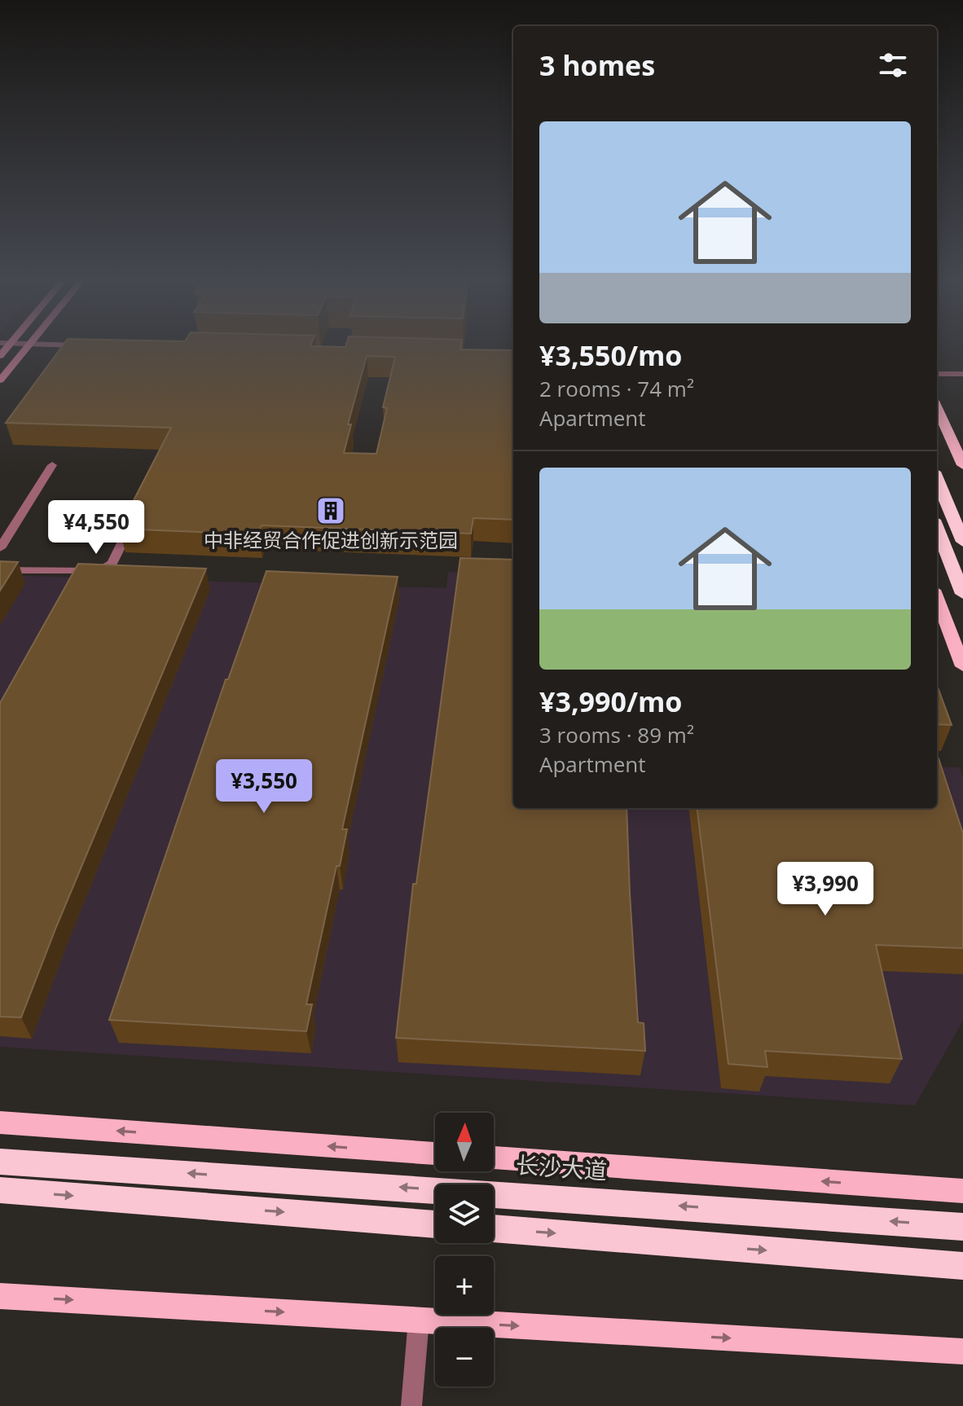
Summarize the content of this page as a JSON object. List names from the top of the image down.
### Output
{
  "streets": {
    "highway": ["长沙大道"]
  },
  "places": {
    "building": ["中非经贸合作促进创新示范园"]
  },
  "north": "top",
  "page": {
    "heading": "3 homes",
    "list": [
      {
        "name": "¥3,550/mo",
        "note": "2 rooms · 74 m² · Apartment"
      },
      {
        "name": "¥3,990/mo",
        "note": "3 rooms · 89 m² · Apartment"
      }
    ],
    "price": ["¥4,550", "¥3,550", "¥3,990"],
    "map_buttons": ["+", "−"]
  }
}
